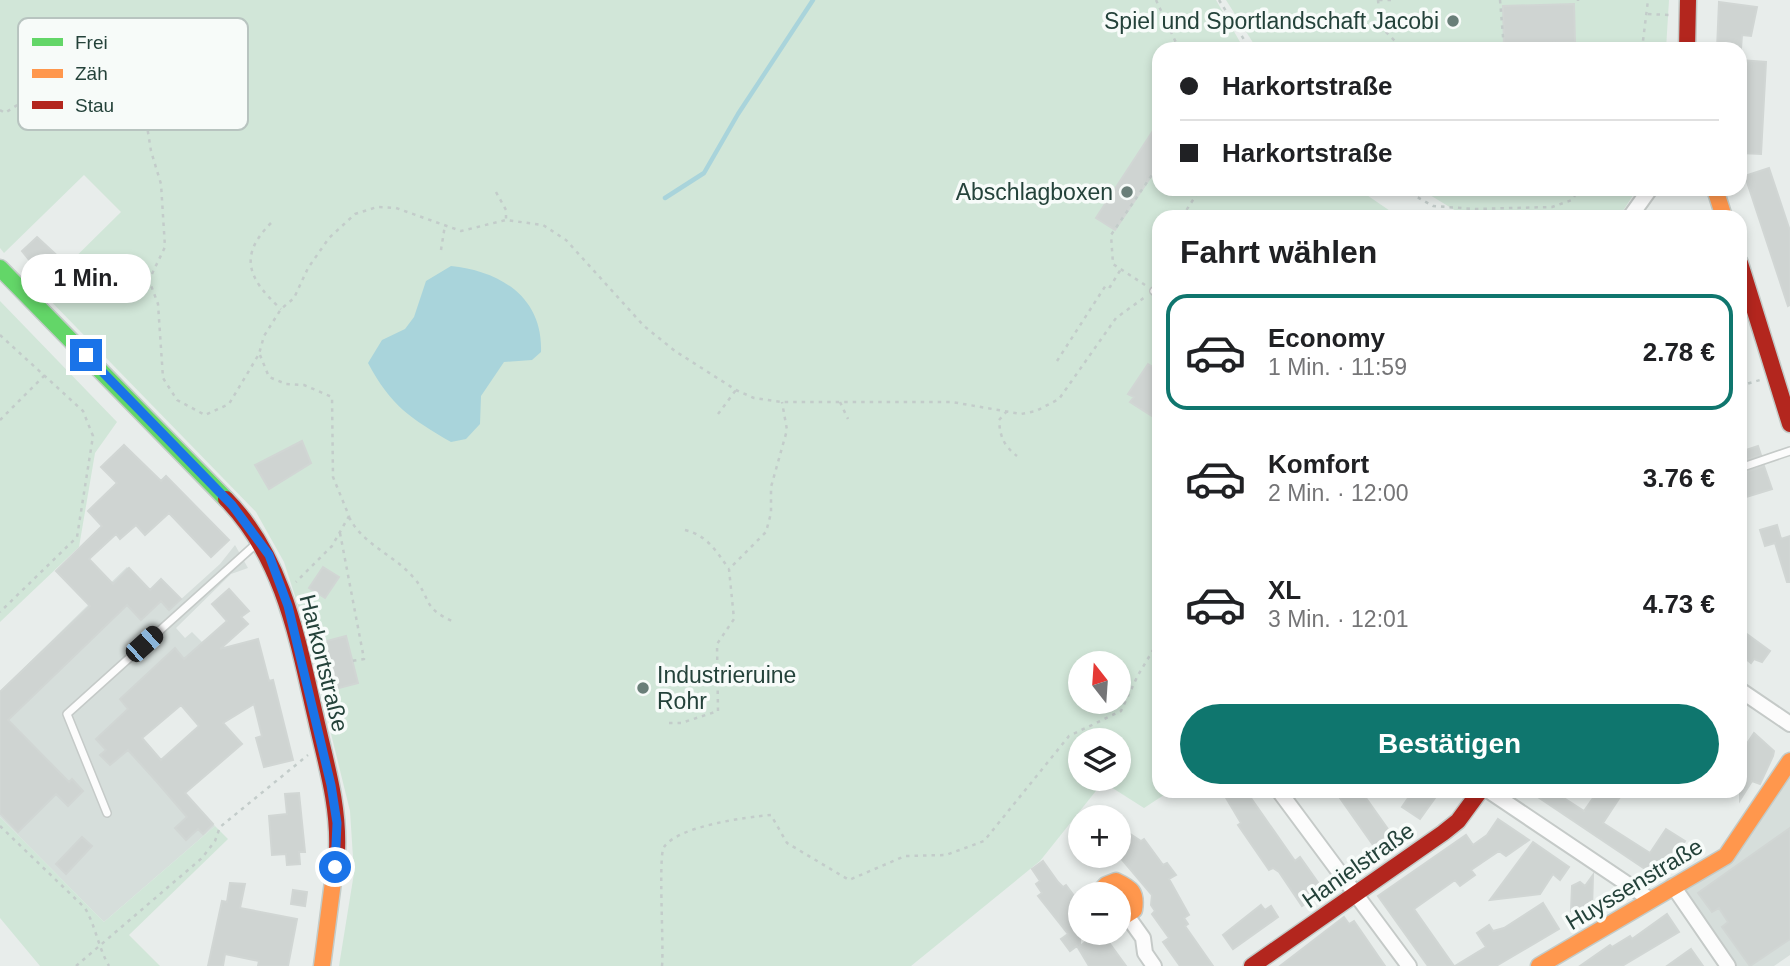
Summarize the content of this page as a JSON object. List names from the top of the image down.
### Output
{
  "streets": {
    "street": ["Harkortstraße", "Hanielstraße", "Huyssenstraße"]
  },
  "places": ["Spiel und Sportlandschaft Jacobi", "Abschlagboxen", "Industrieruine Rohr"],
  "legend": ["Frei", "Zäh", "Stau"],
  "north": "top",
  "page": {
    "banner": ["Harkortstraße", "Harkortstraße"],
    "heading": "Fahrt wählen",
    "bubble": "1 Min.",
    "list": [
      {
        "name": "Economy",
        "note": "1 Min. · 11:59",
        "value": "2.78 €"
      },
      {
        "name": "Komfort",
        "note": "2 Min. · 12:00",
        "value": "3.76 €"
      },
      {
        "name": "XL",
        "note": "3 Min. · 12:01",
        "value": "4.73 €"
      }
    ],
    "map_buttons": ["+", "−"],
    "buttons": "Bestätigen"
  }
}
